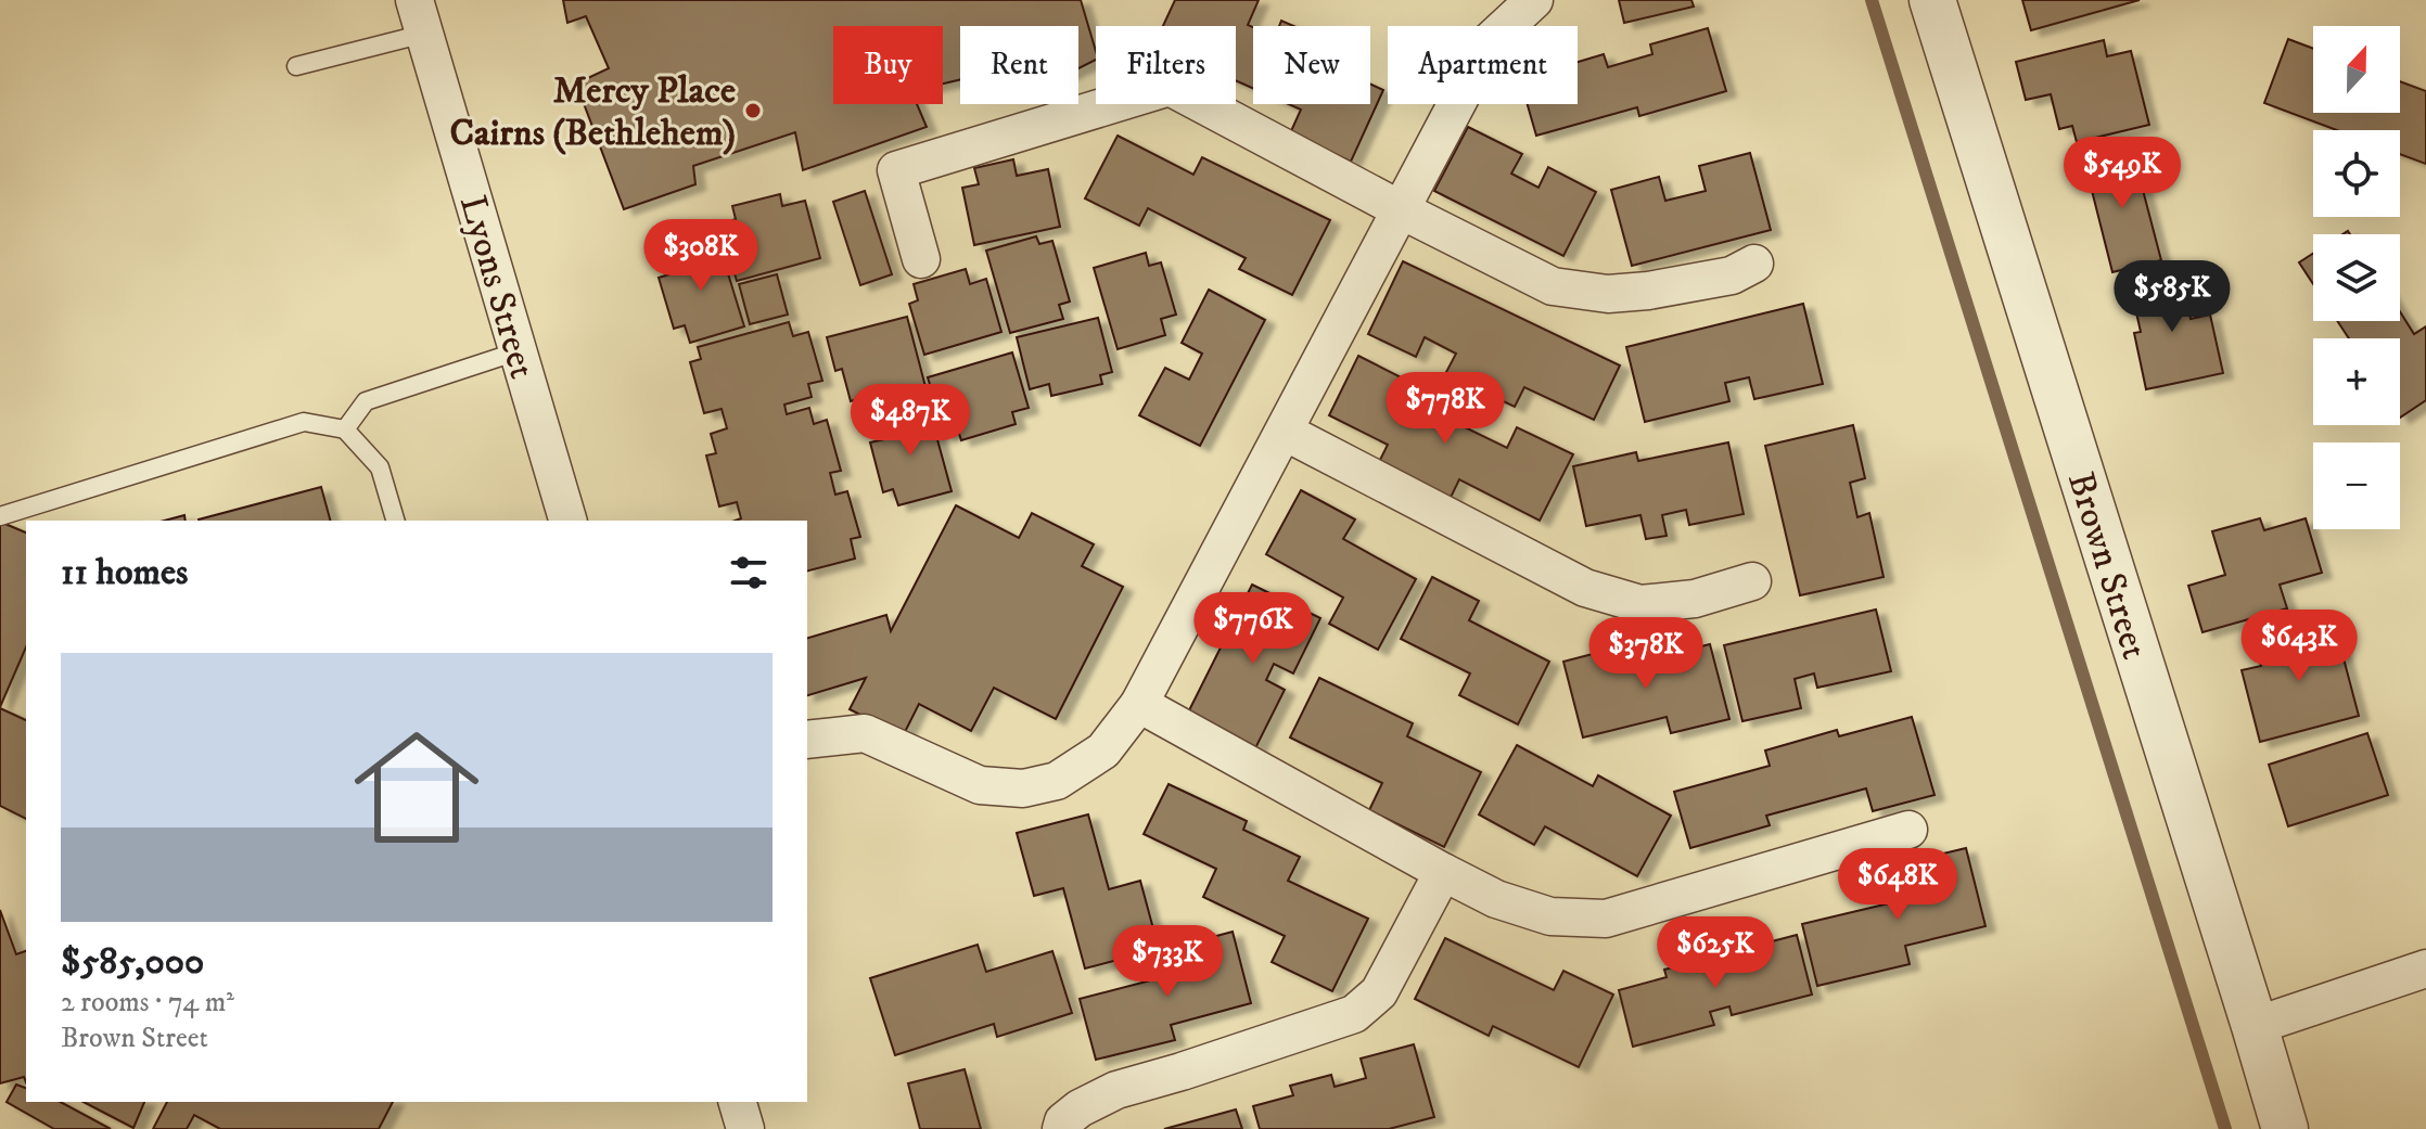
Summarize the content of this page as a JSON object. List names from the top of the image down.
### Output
{
  "streets": {
    "street": ["Lyons Street", "Brown Street"]
  },
  "places": ["Mercy Place Cairns (Bethlehem)"],
  "north": "top",
  "page": {
    "map_buttons": ["+", "−"],
    "chip": [
      "Buy",
      "Rent",
      "Filters",
      "New",
      "Apartment"
    ],
    "price": [
      "$549K",
      "$308K",
      "$585K",
      "$778K",
      "$487K",
      "$776K",
      "$643K",
      "$378K",
      "$648K",
      "$625K",
      "$733K"
    ],
    "heading": "11 homes",
    "list": [
      {
        "name": "$585,000",
        "note": "2 rooms · 74 m² · Brown Street"
      }
    ]
  }
}
